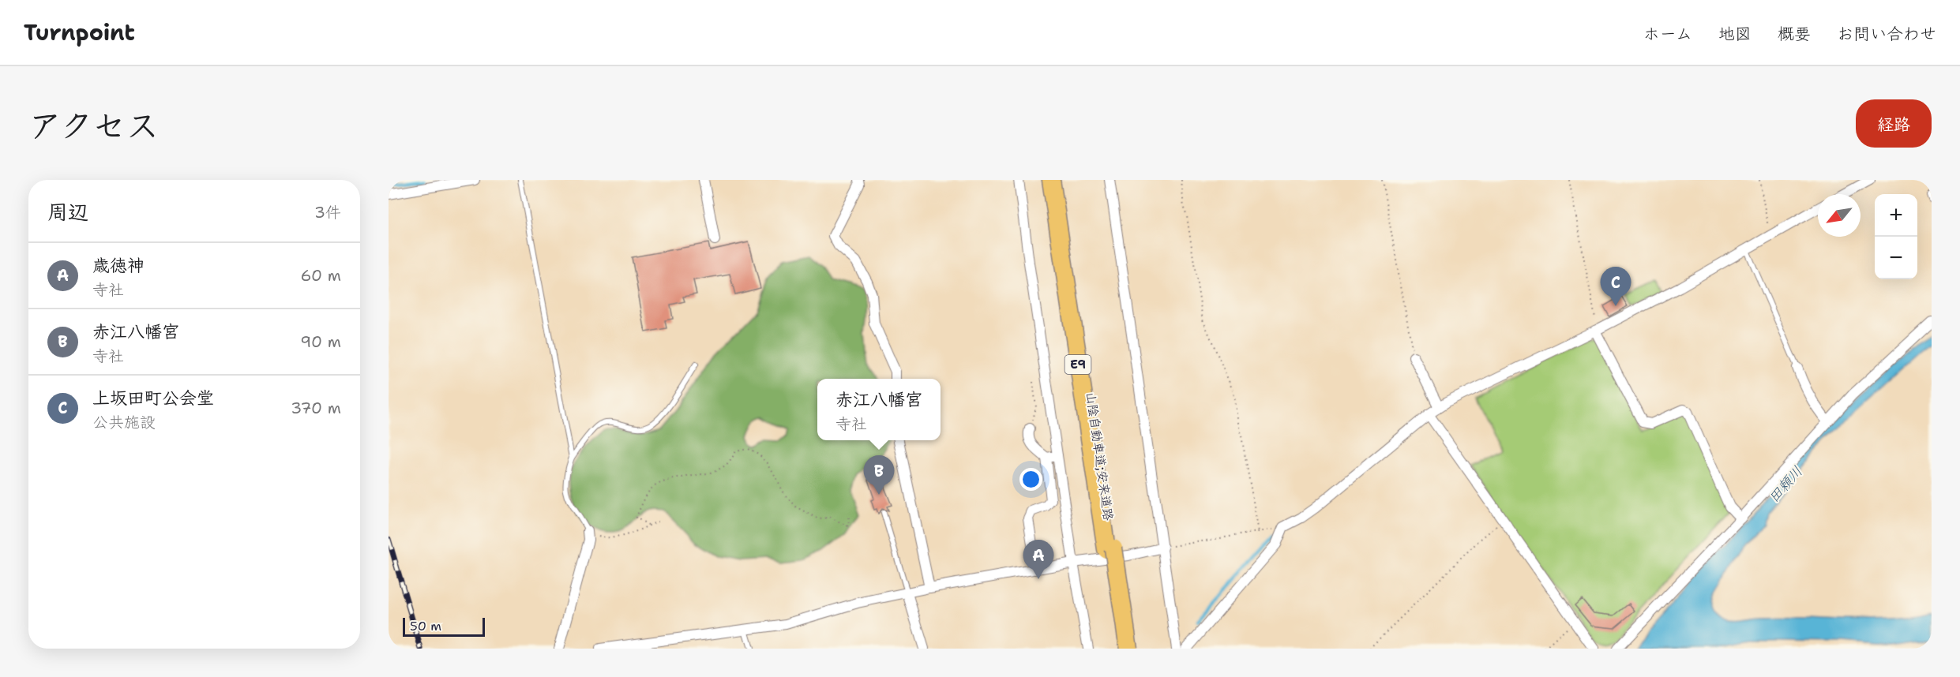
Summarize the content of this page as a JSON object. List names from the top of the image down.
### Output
{
  "streets": {
    "highway": ["E9", "山陰自動車道;安来道路"]
  },
  "water": ["田頼川"],
  "scale_bar": "50 m",
  "north": "bottom left",
  "page": {
    "header": "Turnpoint",
    "nav": [
      "ホーム",
      "地図",
      "概要",
      "お問い合わせ"
    ],
    "title": "アクセス",
    "buttons": "経路",
    "heading": ["周辺", "3件"],
    "map_buttons": ["+", "−"],
    "list": [
      {
        "mark": "A",
        "name": "歳徳神",
        "note": "寺社",
        "value": "60 m"
      },
      {
        "mark": "B",
        "name": "赤江八幡宮",
        "note": "寺社",
        "value": "90 m"
      },
      {
        "mark": "C",
        "name": "上坂田町公会堂",
        "note": "公共施設",
        "value": "370 m"
      }
    ],
    "pins": ["C", "B", "A"],
    "popup": ["赤江八幡宮", "寺社"],
    "scale": "50 m"
  }
}
